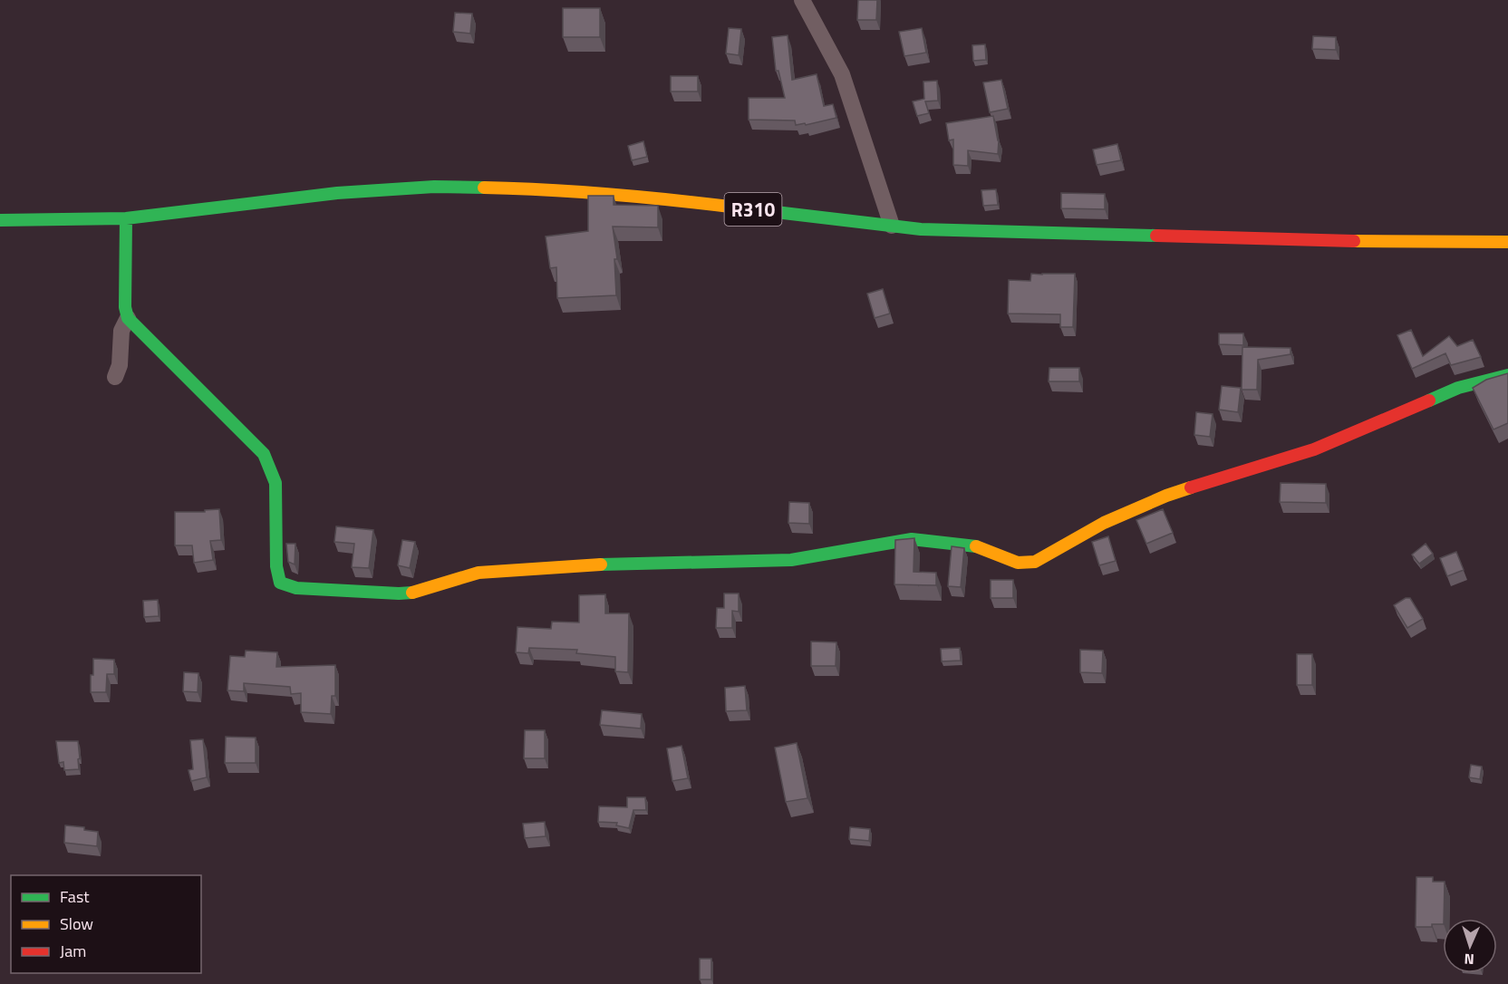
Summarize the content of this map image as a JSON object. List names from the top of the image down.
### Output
{
  "streets": {
    "street": ["R310"]
  },
  "legend": ["Fast", "Slow", "Jam"],
  "north": "bottom"
}
